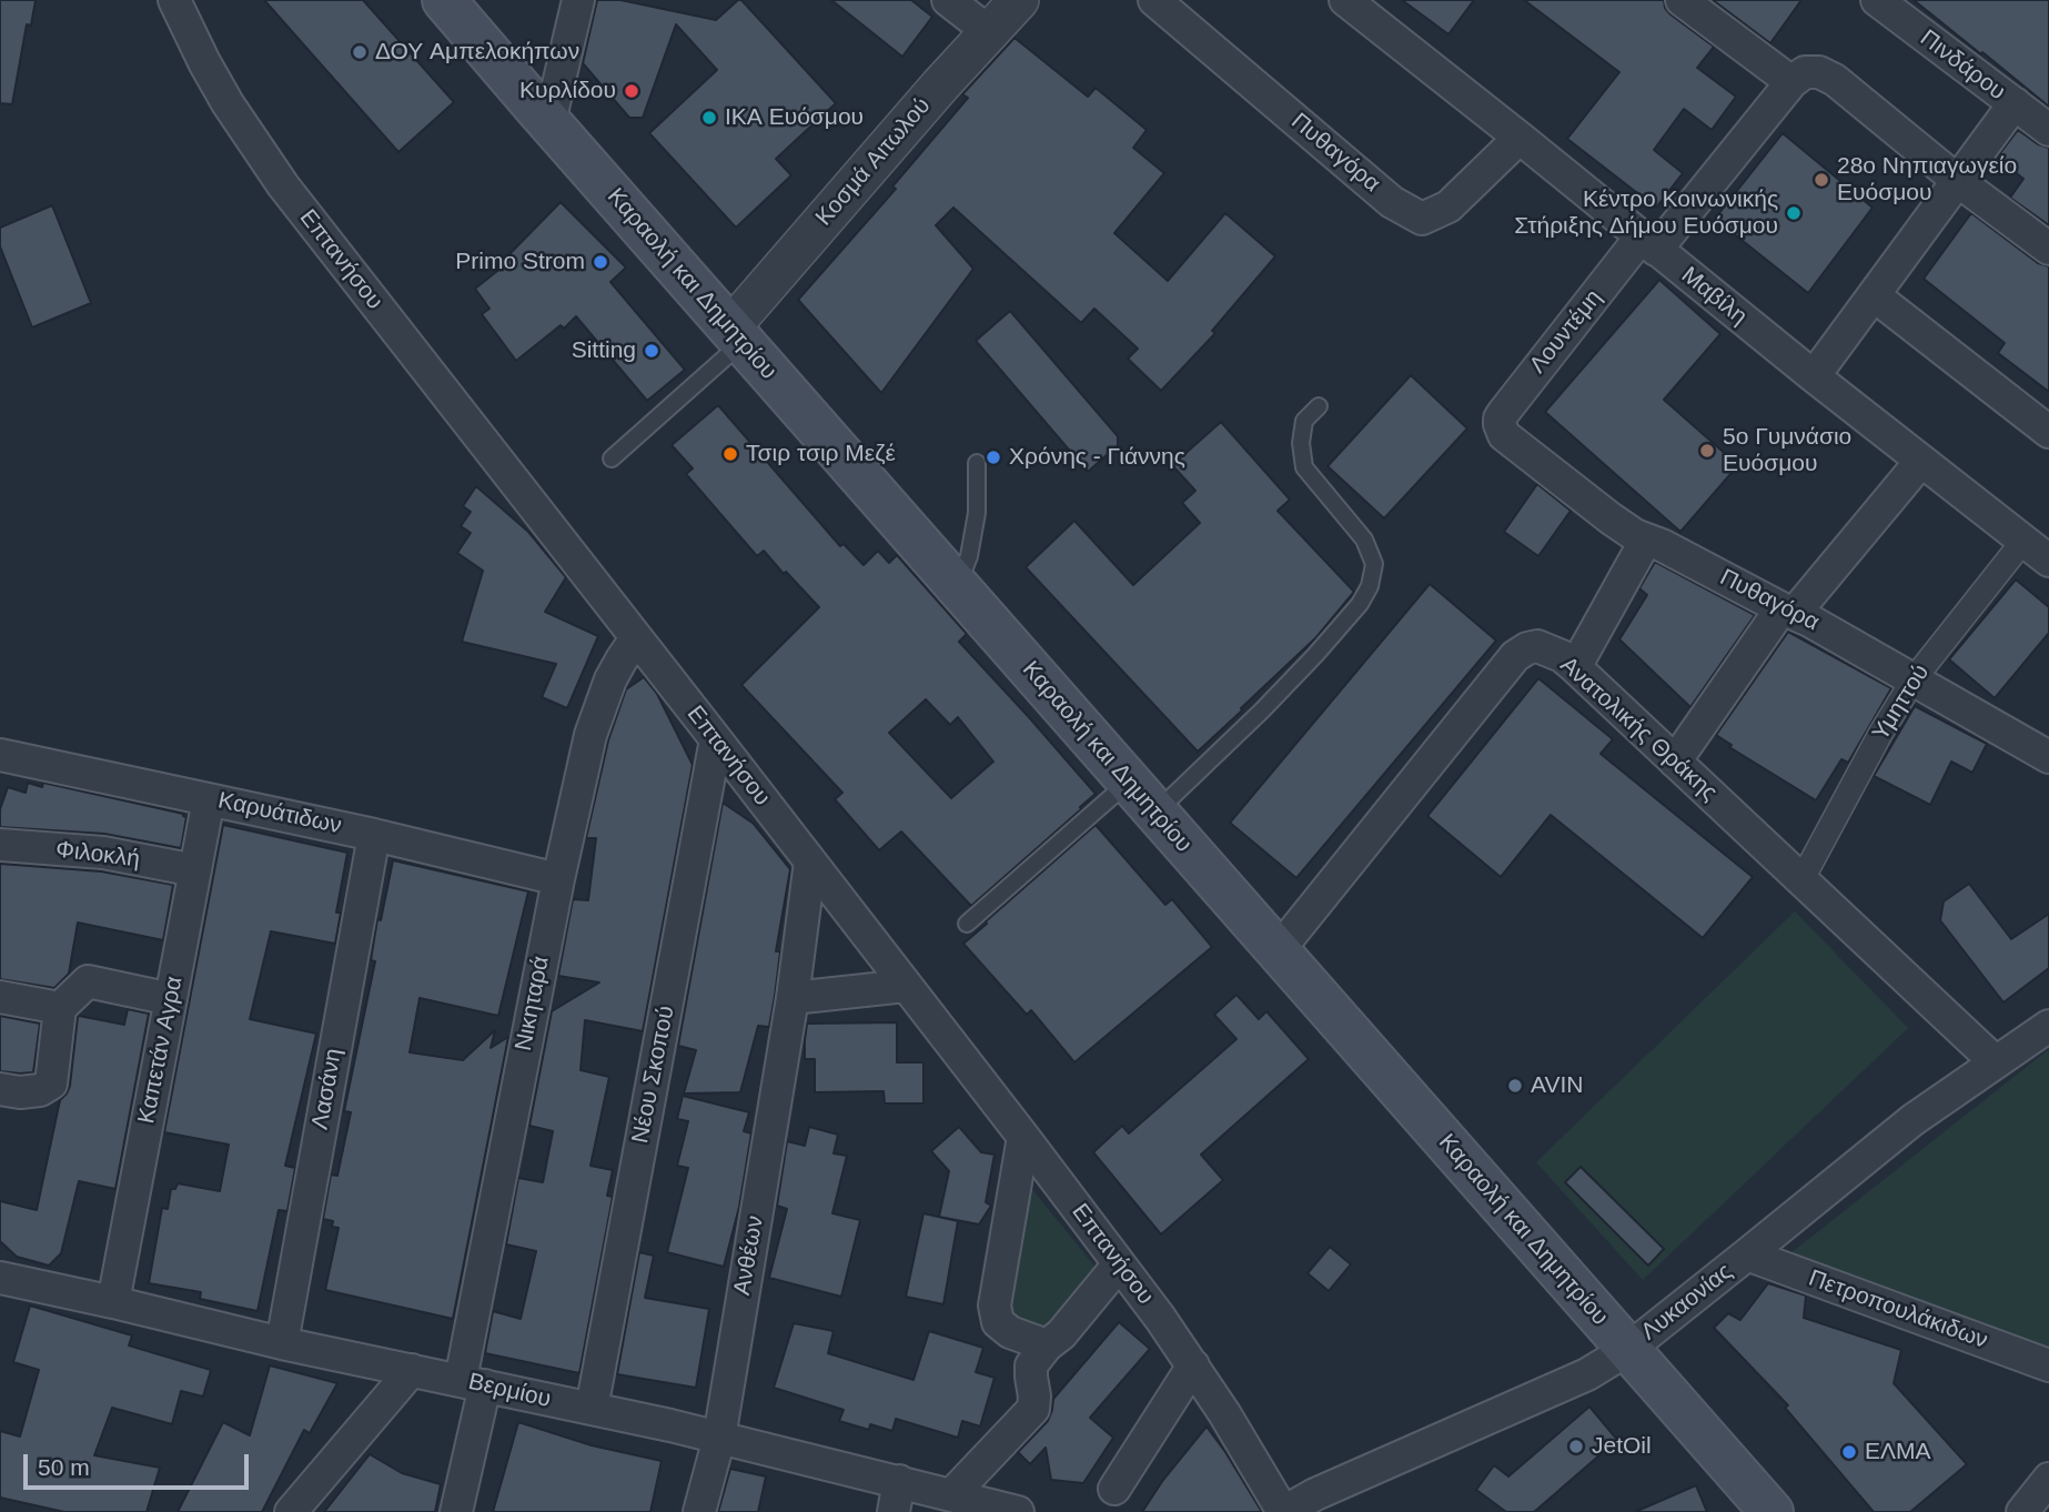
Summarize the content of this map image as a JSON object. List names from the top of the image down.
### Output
{
  "streets": {
    "main road": ["Καραολή και Δημητρίου"],
    "street": [
      "Πινδάρου",
      "Πυθαγόρα",
      "Κοσμά Αιτωλού",
      "Επτανήσου",
      "Μαβίλη",
      "Λουντέμη",
      "Υμηττού",
      "Ανατολικής Θράκης",
      "Καρυάτιδων",
      "Φιλοκλή",
      "Νικηταρά",
      "Καπετάν Αγρα",
      "Νέου Σκοπού",
      "Λασάνη",
      "Ανθέων",
      "Λυκαονίας",
      "Πετροπουλάκιδων",
      "Βερμίου"
    ]
  },
  "crossings": [
    ["Πυθαγόρα", "Μαβίλη"],
    ["Πυθαγόρα", "Λουντέμη"],
    ["Πυθαγόρα", "Υμηττού"],
    ["Κοσμά Αιτωλού", "Καραολή και Δημητρίου"],
    ["Επτανήσου", "Νικηταρά"],
    ["Επτανήσου", "Νέου Σκοπού"],
    ["Επτανήσου", "Ανθέων"],
    ["Επτανήσου", "Λυκαονίας"],
    ["Καραολή και Δημητρίου", "Ανατολικής Θράκης"],
    ["Καραολή και Δημητρίου", "Λυκαονίας"],
    ["Μαβίλη", "Λουντέμη"],
    ["Μαβίλη", "Υμηττού"],
    ["Υμηττού", "Ανατολικής Θράκης"],
    ["Ανατολικής Θράκης", "Λυκαονίας"],
    ["Καρυάτιδων", "Νικηταρά"],
    ["Καρυάτιδων", "Καπετάν Αγρα"],
    ["Καρυάτιδων", "Λασάνη"],
    ["Φιλοκλή", "Καπετάν Αγρα"],
    ["Νικηταρά", "Βερμίου"],
    ["Καπετάν Αγρα", "Βερμίου"],
    ["Νέου Σκοπού", "Βερμίου"],
    ["Λασάνη", "Βερμίου"],
    ["Ανθέων", "Βερμίου"],
    ["Λυκαονίας", "Πετροπουλάκιδων"]
  ],
  "places": [
    "ΔΟΥ Αμπελοκήπων",
    "Κυρλίδου",
    "ΙΚΑ Ευόσμου",
    "28ο Νηπιαγωγείο Ευόσμου",
    "Κέντρο Κοινωνικής Στήριξης Δήμου Ευόσμου",
    "Primo Strom",
    "Sitting",
    "5ο Γυμνάσιο Ευόσμου",
    "Τσιρ τσιρ Μεζέ",
    "Χρόνης - Γιάννης",
    "AVIN",
    "JetOil",
    "ΕΛΜΑ"
  ],
  "scale_bar": "50 m"
}
